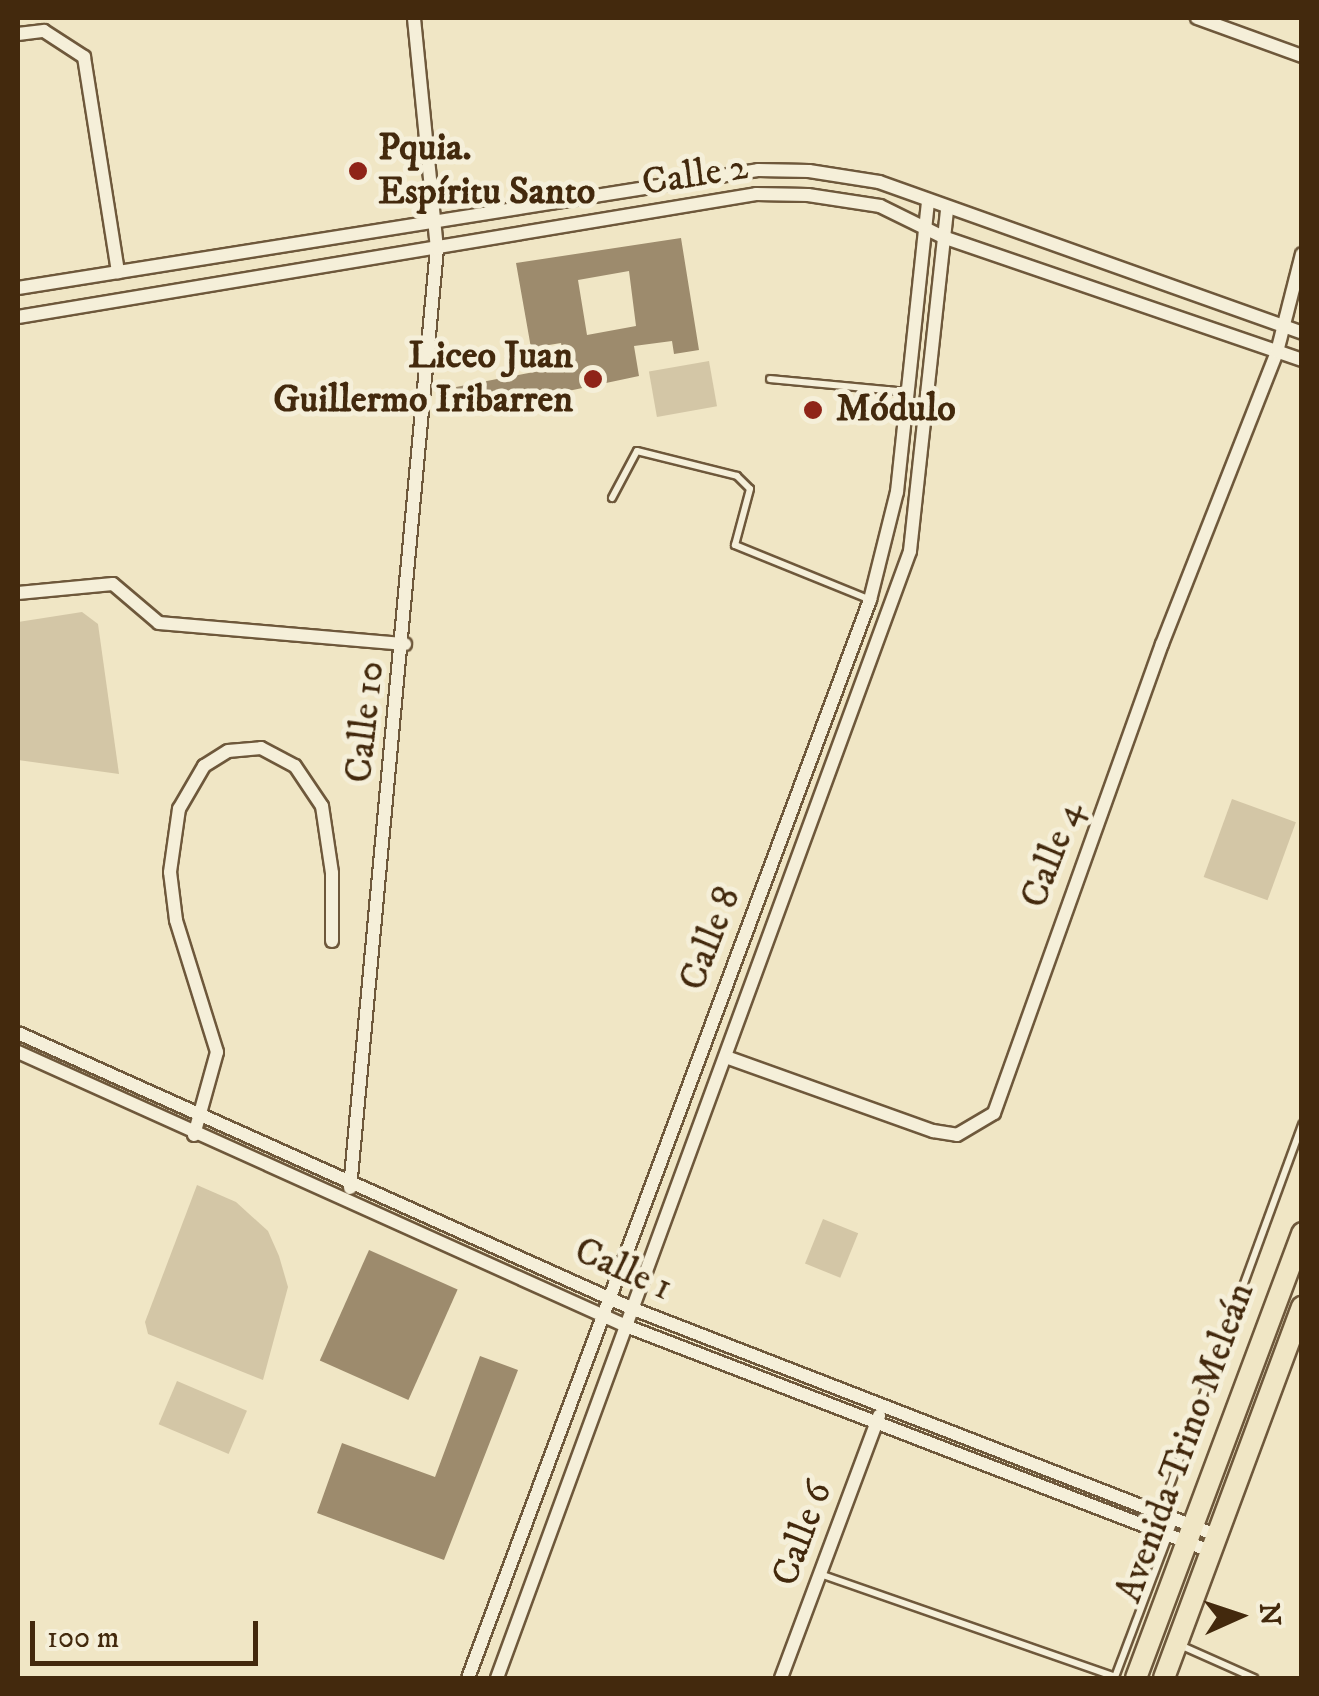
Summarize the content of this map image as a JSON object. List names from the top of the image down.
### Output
{
  "streets": {
    "main road": ["Avenida Trino Meleán"],
    "street": [
      "Calle 2",
      "Calle 10",
      "Calle 4",
      "Calle 8",
      "Calle 1",
      "Calle 6"
    ]
  },
  "crossings": [
    ["Calle 2", "Calle 10"],
    ["Calle 2", "Calle 4"],
    ["Calle 2", "Calle 8"],
    ["Calle 10", "Calle 1"],
    ["Calle 4", "Calle 8"],
    ["Calle 8", "Calle 1"],
    ["Calle 1", "Avenida Trino Meleán"],
    ["Calle 1", "Calle 6"]
  ],
  "places": ["Pquia. Espíritu Santo", "Liceo Juan Guillermo Iribarren", "Módulo"],
  "scale_bar": "100 m",
  "north": "right"
}
